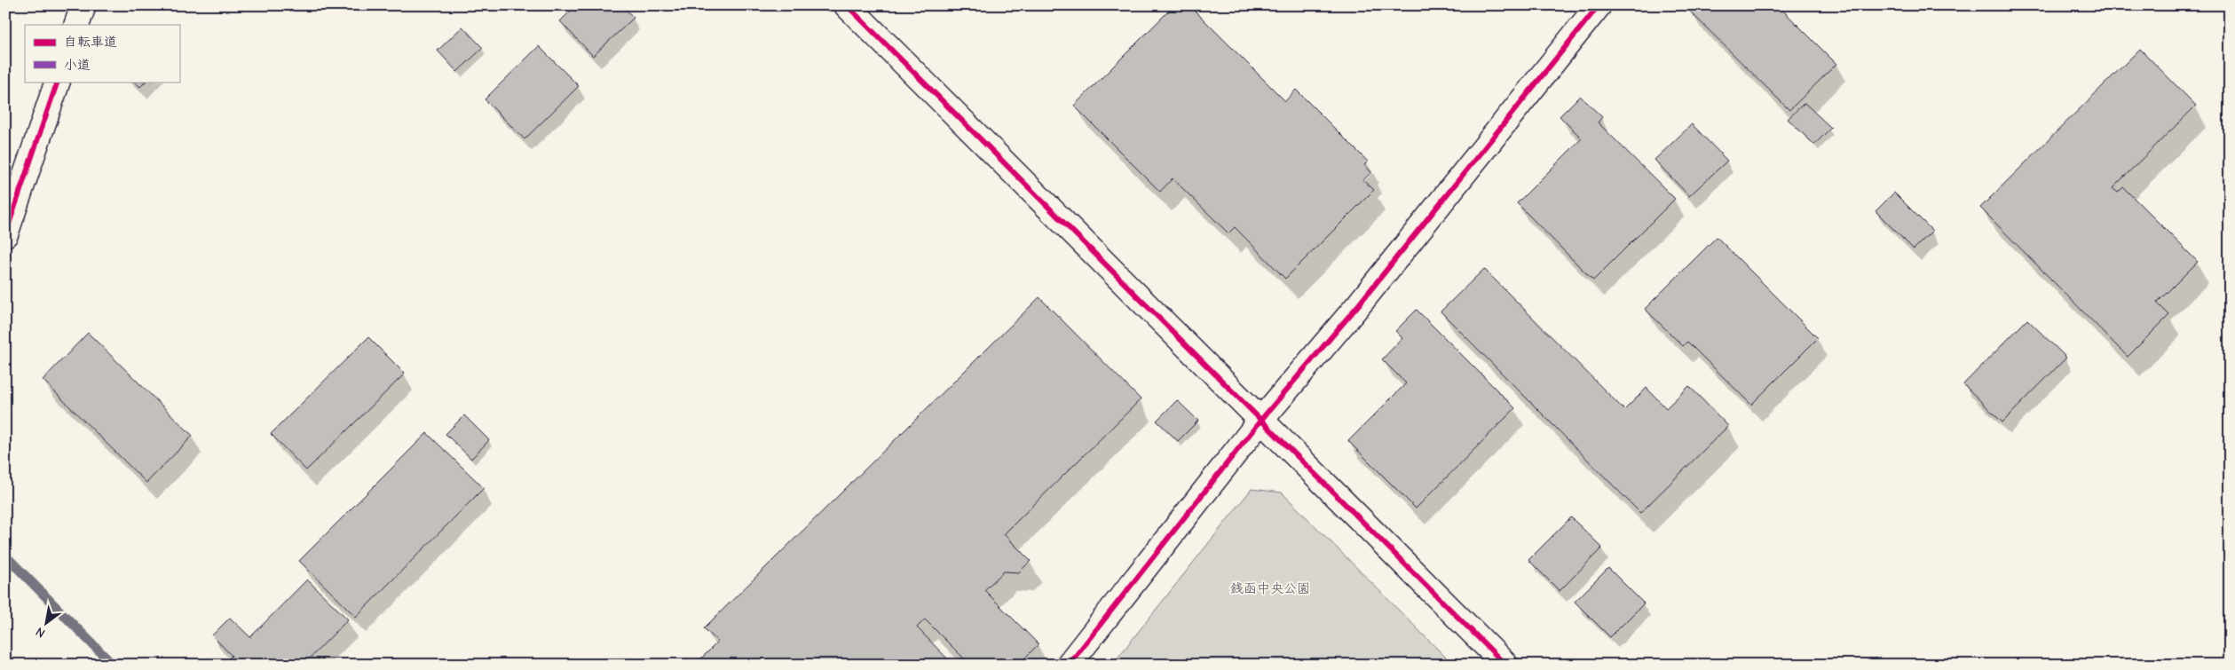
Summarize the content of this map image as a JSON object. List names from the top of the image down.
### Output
{
  "parks": ["銭函中央公園"],
  "legend": ["自転車道", "小道"],
  "north": "bottom left"
}
